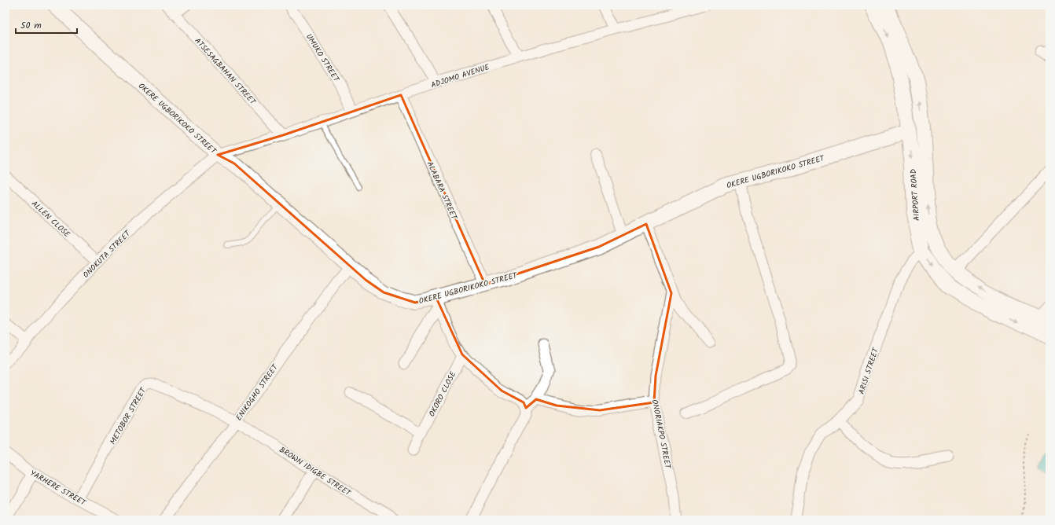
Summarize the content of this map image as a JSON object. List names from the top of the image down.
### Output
{
  "streets": {
    "street": [
      "UMUKO STREET",
      "ATSESAGBAHAN STREET",
      "ADJOMO AVENUE",
      "OKERE UGBORIKOKO STREET",
      "ALABARA STREET",
      "AIRPORT ROAD",
      "ALLEN CLOSE",
      "ONOKUTA STREET",
      "ARISI STREET",
      "ENIKOGHO STREET",
      "OKORO CLOSE",
      "METOBOR STREET",
      "ONORIAKPO STREET",
      "BROWN IDIGBE STREET",
      "YARHERE STREET"
    ]
  },
  "crossings": [
    ["UMUKO STREET", "ADJOMO AVENUE"],
    ["ATSESAGBAHAN STREET", "ADJOMO AVENUE"],
    ["ADJOMO AVENUE", "OKERE UGBORIKOKO STREET"],
    ["ADJOMO AVENUE", "ALABARA STREET"],
    ["ADJOMO AVENUE", "ONOKUTA STREET"],
    ["OKERE UGBORIKOKO STREET", "ALABARA STREET"],
    ["OKERE UGBORIKOKO STREET", "AIRPORT ROAD"],
    ["OKERE UGBORIKOKO STREET", "ONOKUTA STREET"],
    ["OKERE UGBORIKOKO STREET", "ENIKOGHO STREET"],
    ["AIRPORT ROAD", "ARISI STREET"],
    ["ALLEN CLOSE", "ONOKUTA STREET"],
    ["ENIKOGHO STREET", "METOBOR STREET"],
    ["ENIKOGHO STREET", "BROWN IDIGBE STREET"],
    ["METOBOR STREET", "BROWN IDIGBE STREET"],
    ["METOBOR STREET", "YARHERE STREET"]
  ],
  "scale_bar": "50 m"
}
